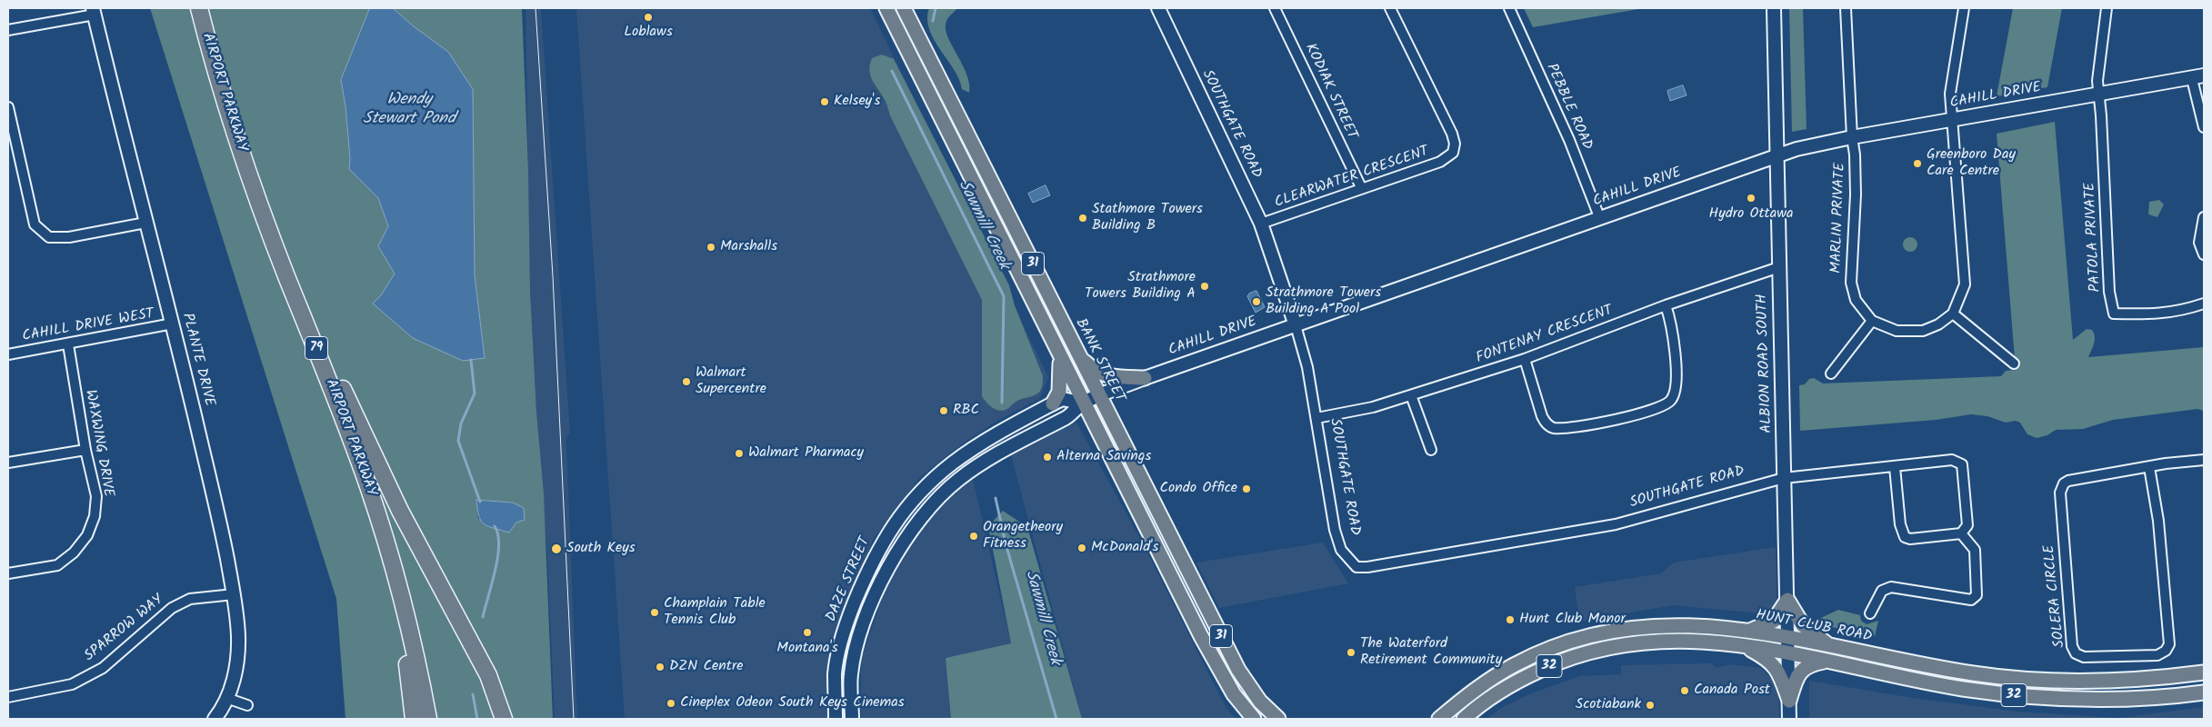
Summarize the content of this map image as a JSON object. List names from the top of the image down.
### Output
{
  "streets": {
    "highway": ["AIRPORT PARKWAY", "79"],
    "main road": [
      "31",
      "BANK STREET",
      "HUNT CLUB ROAD",
      "32"
    ],
    "street": [
      "KODIAK STREET",
      "CAHILL DRIVE",
      "PEBBLE ROAD",
      "SOUTHGATE ROAD",
      "CLEARWATER CRESCENT",
      "MARLIN PRIVATE",
      "PATOLA PRIVATE",
      "CAHILL DRIVE WEST",
      "FONTENAY CRESCENT",
      "PLANTE DRIVE",
      "ALBION ROAD SOUTH",
      "WAXWING DRIVE",
      "DAZE STREET",
      "SOLERA CIRCLE",
      "SPARROW WAY"
    ]
  },
  "crossings": [
    ["KODIAK STREET", "CLEARWATER CRESCENT"],
    ["CAHILL DRIVE", "PEBBLE ROAD"],
    ["CAHILL DRIVE", "SOUTHGATE ROAD"],
    ["CAHILL DRIVE", "MARLIN PRIVATE"],
    ["CAHILL DRIVE", "PATOLA PRIVATE"],
    ["CAHILL DRIVE", "BANK STREET"],
    ["CAHILL DRIVE", "ALBION ROAD SOUTH"],
    ["CAHILL DRIVE", "DAZE STREET"],
    ["SOUTHGATE ROAD", "CLEARWATER CRESCENT"],
    ["SOUTHGATE ROAD", "FONTENAY CRESCENT"],
    ["SOUTHGATE ROAD", "ALBION ROAD SOUTH"],
    ["31", "DAZE STREET"],
    ["CAHILL DRIVE WEST", "PLANTE DRIVE"],
    ["CAHILL DRIVE WEST", "WAXWING DRIVE"],
    ["FONTENAY CRESCENT", "ALBION ROAD SOUTH"],
    ["PLANTE DRIVE", "SPARROW WAY"],
    ["BANK STREET", "DAZE STREET"],
    ["ALBION ROAD SOUTH", "HUNT CLUB ROAD"]
  ],
  "water": ["Wendy Stewart Pond", "Sawmill Creek"],
  "places": [
    "Loblaws",
    "Kelsey's",
    "Greenboro Day Care Centre",
    "Hydro Ottawa",
    "Stathmore Towers Building B",
    "Marshalls",
    "Strathmore Towers Building A",
    "Strathmore Towers Building A Pool",
    "Walmart Supercentre",
    "RBC",
    "Walmart Pharmacy",
    "Alterna Savings",
    "Condo Office",
    "Orangetheory Fitness",
    "McDonald's",
    "South Keys",
    "Champlain Table Tennis Club",
    "Hunt Club Manor",
    "Montana's",
    "The Waterford Retirement Community",
    "DZN Centre",
    "Canada Post",
    "Cineplex Odeon South Keys Cinemas",
    "Scotiabank"
  ]
}
